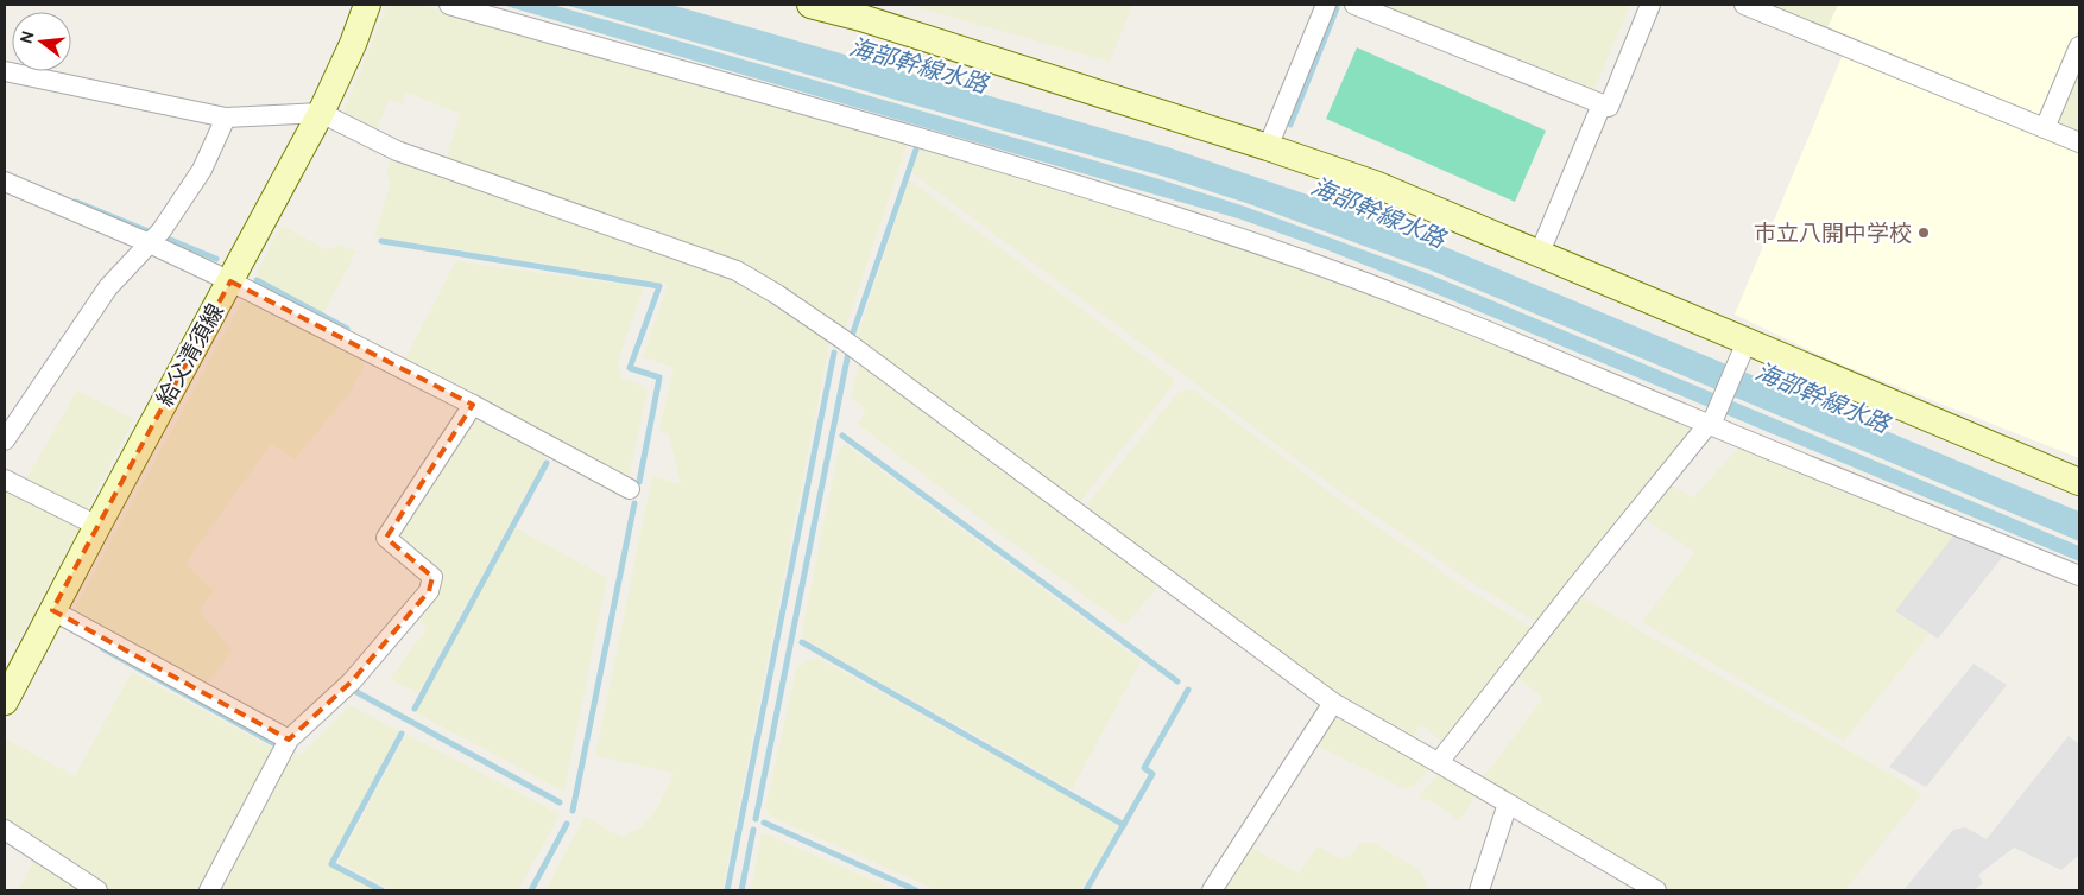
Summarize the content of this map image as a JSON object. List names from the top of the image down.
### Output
{
  "streets": {
    "street": ["給父清須線"]
  },
  "water": ["海部幹線水路"],
  "places": ["市立八開中学校"],
  "north": "left"
}
